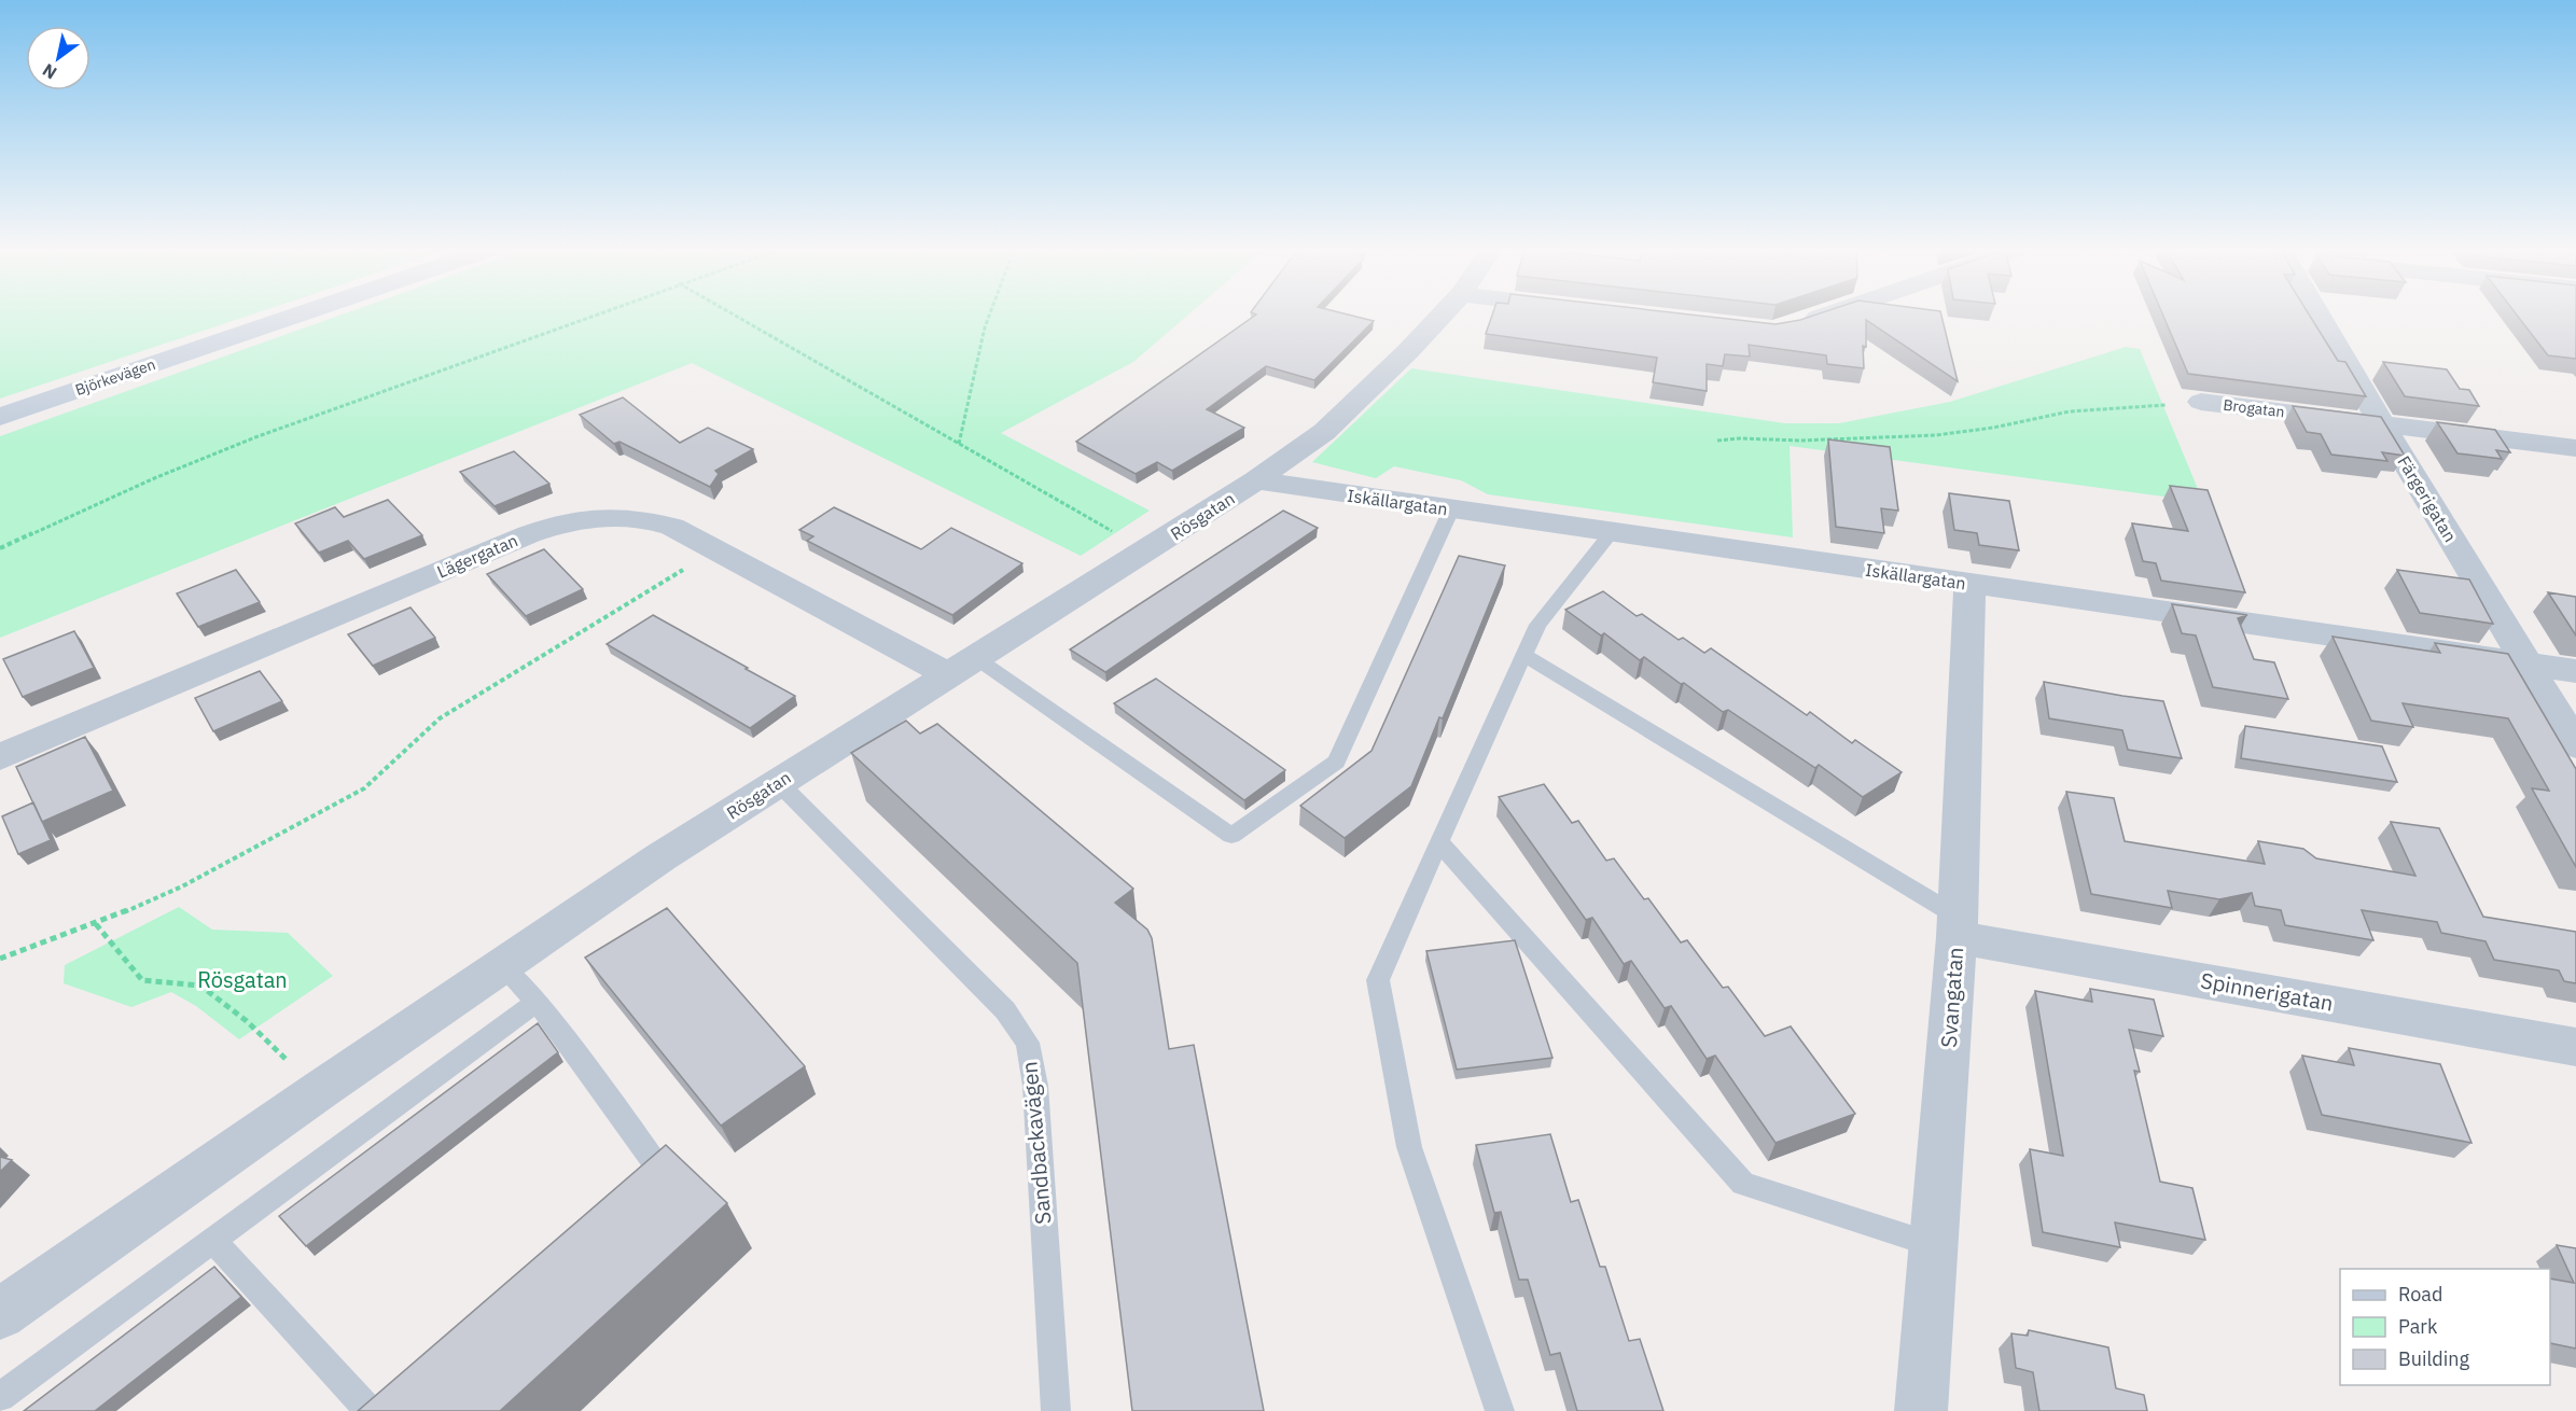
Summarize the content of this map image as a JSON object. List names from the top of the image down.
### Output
{
  "streets": {
    "main road": ["Björkevägen"],
    "street": [
      "Brogatan",
      "Färgerigatan",
      "Iskällargatan",
      "Rösgatan",
      "Lägergatan",
      "Spinnerigatan",
      "Svangatan"
    ],
    "lane": ["Sandbackavägen"]
  },
  "crossings": [
    ["Brogatan", "Färgerigatan"],
    ["Färgerigatan", "Iskällargatan"],
    ["Iskällargatan", "Rösgatan"],
    ["Iskällargatan", "Svangatan"],
    ["Rösgatan", "Lägergatan"],
    ["Rösgatan", "Sandbackavägen"],
    ["Spinnerigatan", "Svangatan"]
  ],
  "parks": ["Rösgatan"],
  "legend": ["Road", "Park", "Building"],
  "north": "bottom left"
}
